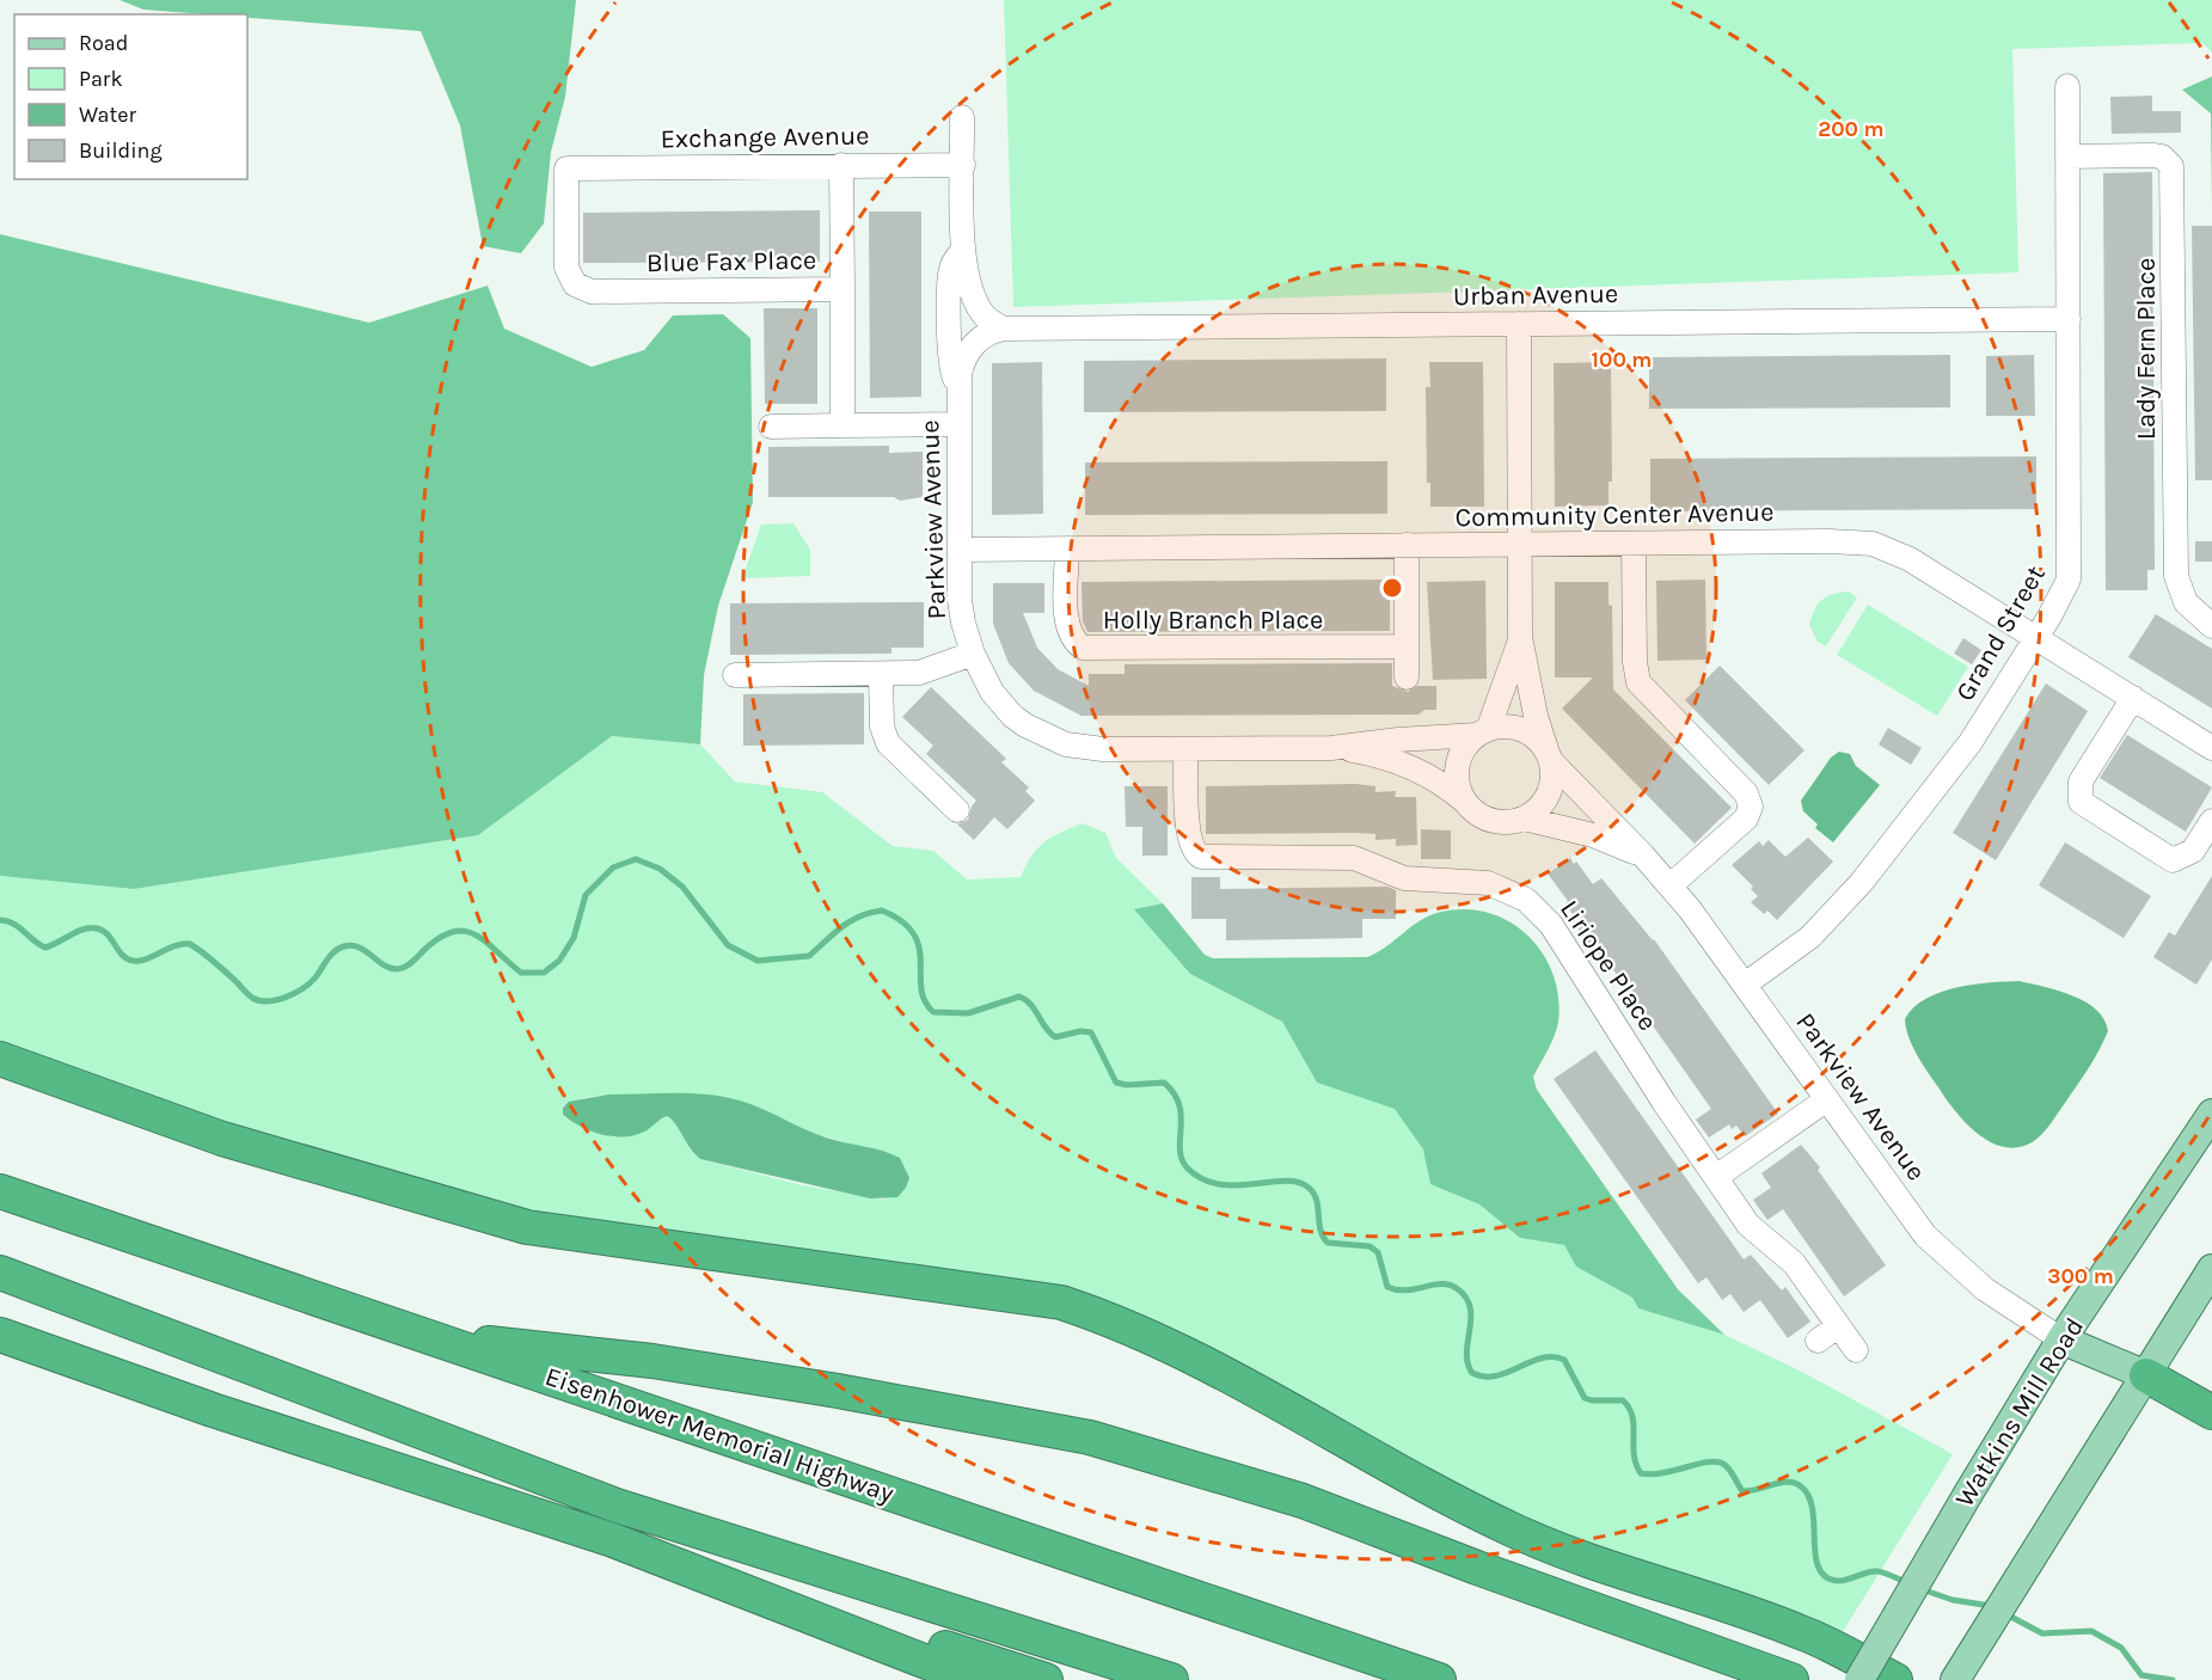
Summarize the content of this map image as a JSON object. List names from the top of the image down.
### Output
{
  "streets": {
    "highway": ["Eisenhower Memorial Highway"],
    "main road": ["Watkins Mill Road"],
    "street": [
      "Exchange Avenue",
      "Blue Fax Place",
      "Urban Avenue",
      "Lady Fern Place",
      "Community Center Avenue",
      "Parkview Avenue",
      "Holly Branch Place",
      "Grand Street",
      "Liriope Place"
    ]
  },
  "crossings": [
    ["Exchange Avenue", "Blue Fax Place"],
    ["Exchange Avenue", "Parkview Avenue"],
    ["Urban Avenue", "Parkview Avenue"],
    ["Urban Avenue", "Grand Street"],
    ["Lady Fern Place", "Grand Street"],
    ["Community Center Avenue", "Parkview Avenue"],
    ["Community Center Avenue", "Holly Branch Place"],
    ["Community Center Avenue", "Grand Street"],
    ["Parkview Avenue", "Grand Street"],
    ["Parkview Avenue", "Liriope Place"],
    ["Parkview Avenue", "Watkins Mill Road"]
  ],
  "legend": [
    "Road",
    "Park",
    "Water",
    "Building"
  ],
  "rings": ["200 m", "100 m", "300 m"]
}
